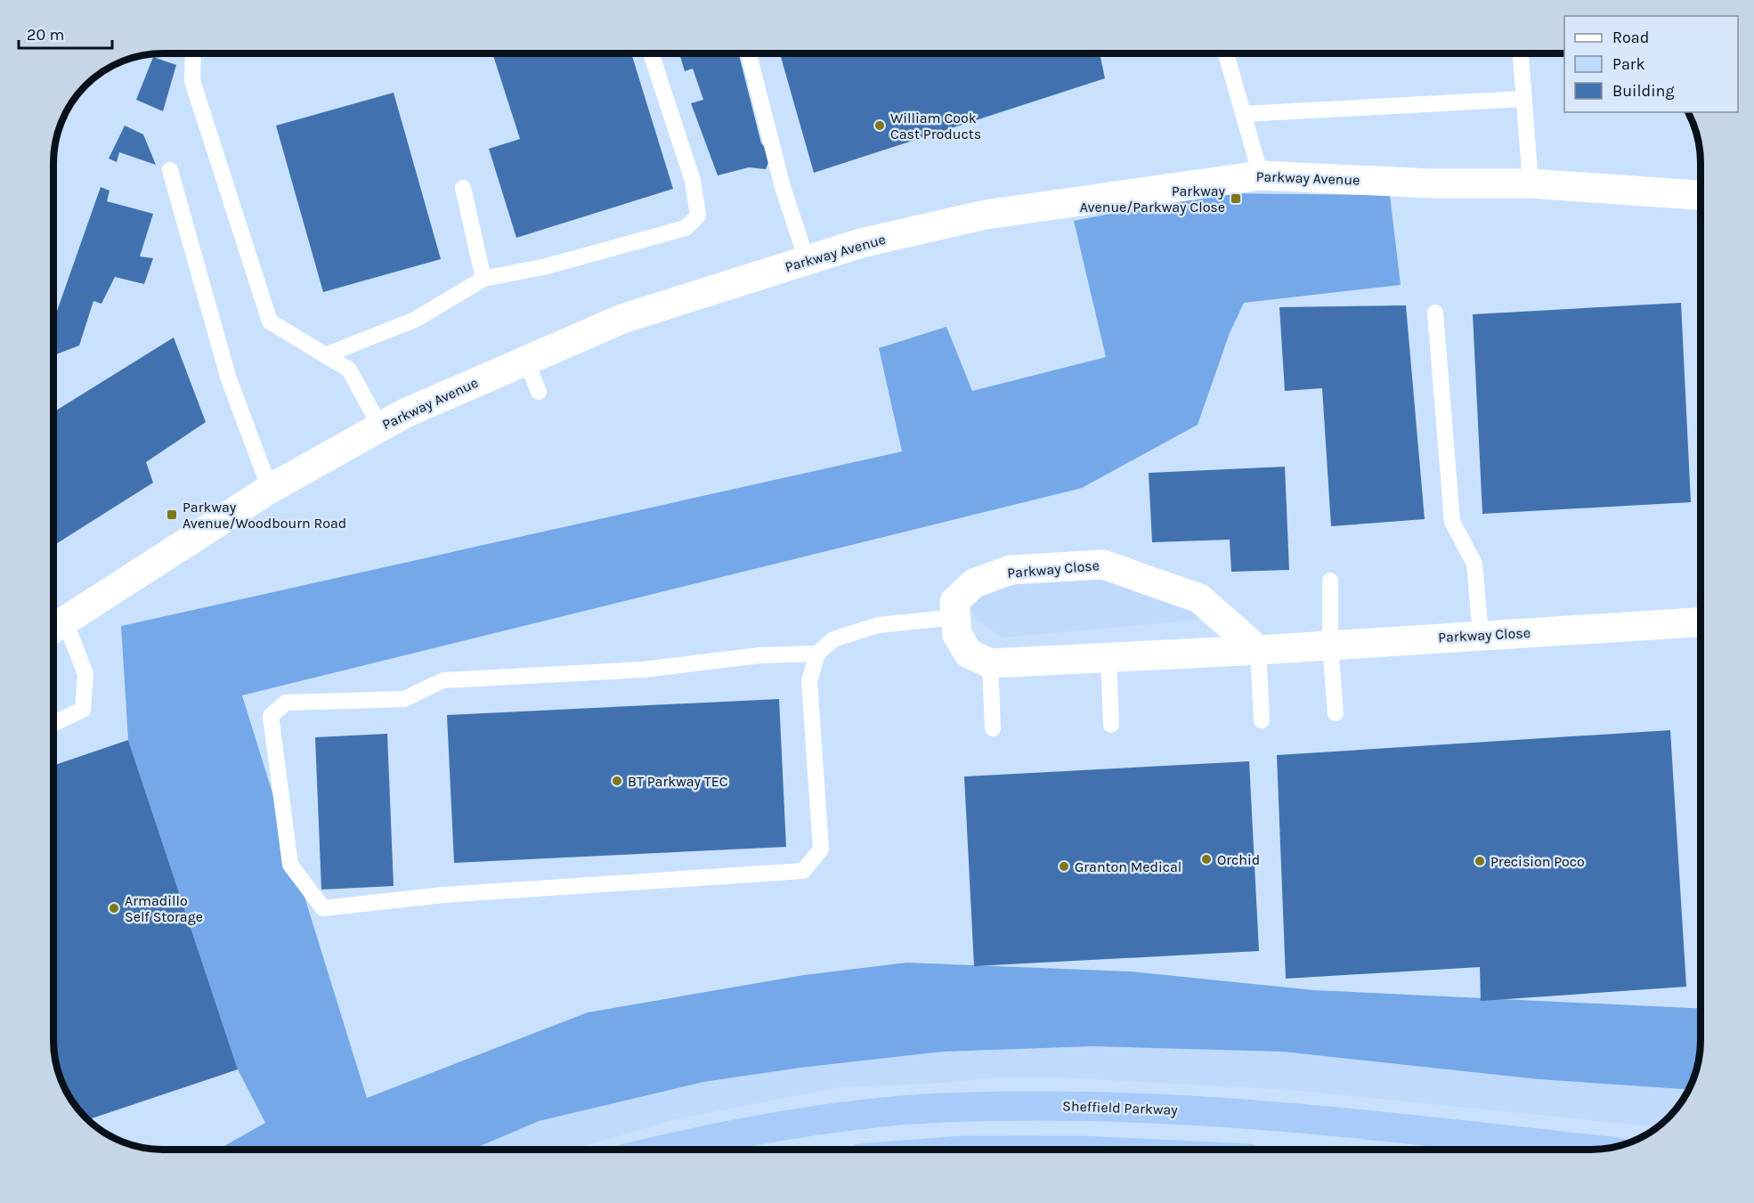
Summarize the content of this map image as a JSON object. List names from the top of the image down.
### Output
{
  "streets": {
    "highway": ["Sheffield Parkway"],
    "street": ["Parkway Avenue", "Parkway Close"]
  },
  "places": {
    "other": [
      "William Cook Cast Products",
      "BT Parkway TEC",
      "Orchid",
      "Precision Poco",
      "Granton Medical",
      "Armadillo Self Storage"
    ],
    "transit": ["Parkway Avenue/Parkway Close", "Parkway Avenue/Woodbourn Road"]
  },
  "legend": ["Road", "Park", "Building"],
  "scale_bar": "20 m"
}
